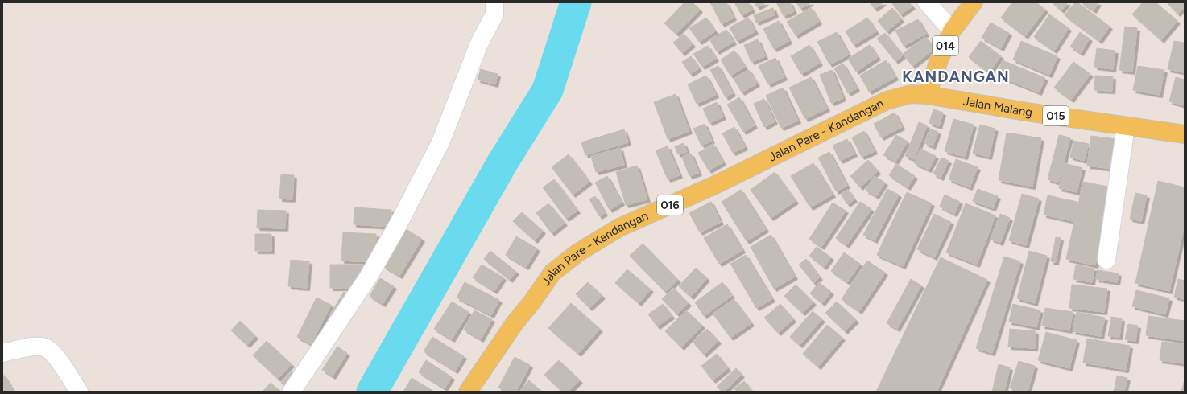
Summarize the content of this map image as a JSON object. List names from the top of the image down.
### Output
{
  "streets": {
    "main road": [
      "014",
      "Jalan Malang",
      "015",
      "Jalan Pare - Kandangan",
      "016"
    ]
  },
  "crossings": [
    ["014", "Jalan Malang"],
    ["014", "Jalan Pare - Kandangan"],
    ["Jalan Malang", "Jalan Pare - Kandangan"]
  ],
  "districts": ["KANDANGAN"]
}
